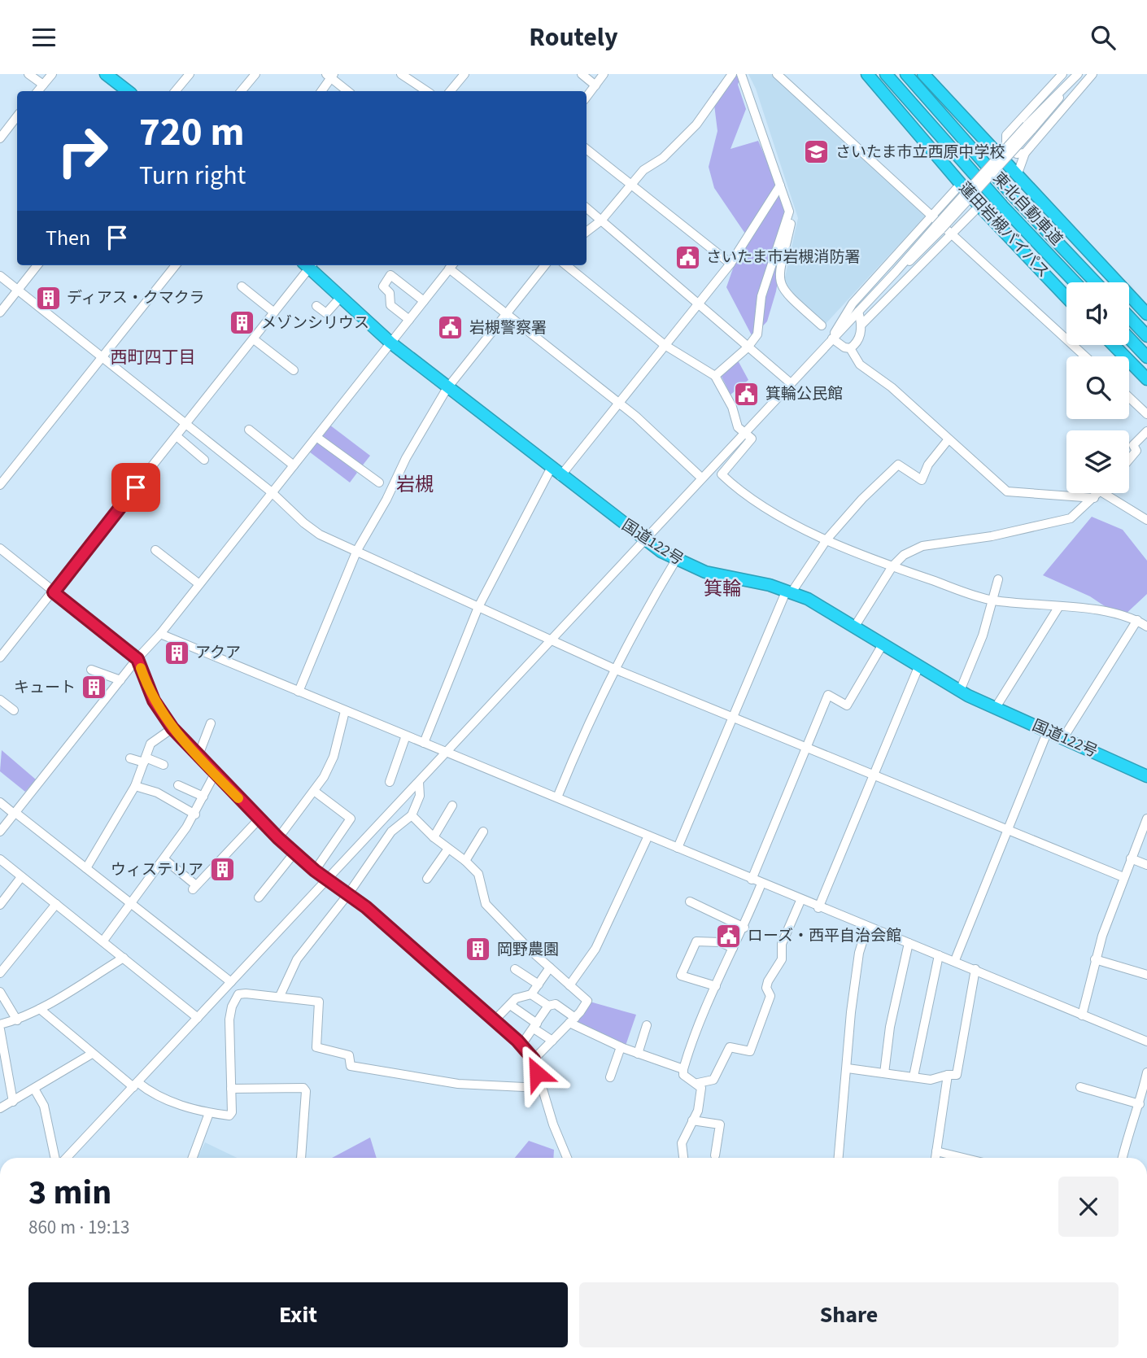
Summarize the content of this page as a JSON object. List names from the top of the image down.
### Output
{
  "streets": {
    "highway": ["東北自動車道", "蓮田岩槻バイパス", "国道122号"]
  },
  "districts": ["西町四丁目", "岩槻", "箕輪"],
  "places": {
    "school or university": ["さいたま市立西原中学校"],
    "public building": [
      "さいたま市岩槻消防署",
      "岩槻警察署",
      "箕輪公民館",
      "ローズ・西平自治会館"
    ],
    "building": [
      "ディアス・クマクラ",
      "メゾンシリウス",
      "アクア",
      "キュート",
      "ウィステリア",
      "岡野農園"
    ]
  },
  "page": {
    "header": "Routely",
    "turn": ["720 m", "Turn right"],
    "then": "Then",
    "heading": ["3 min", "860 m · 19:13"],
    "buttons": ["Exit", "Share"]
  }
}
